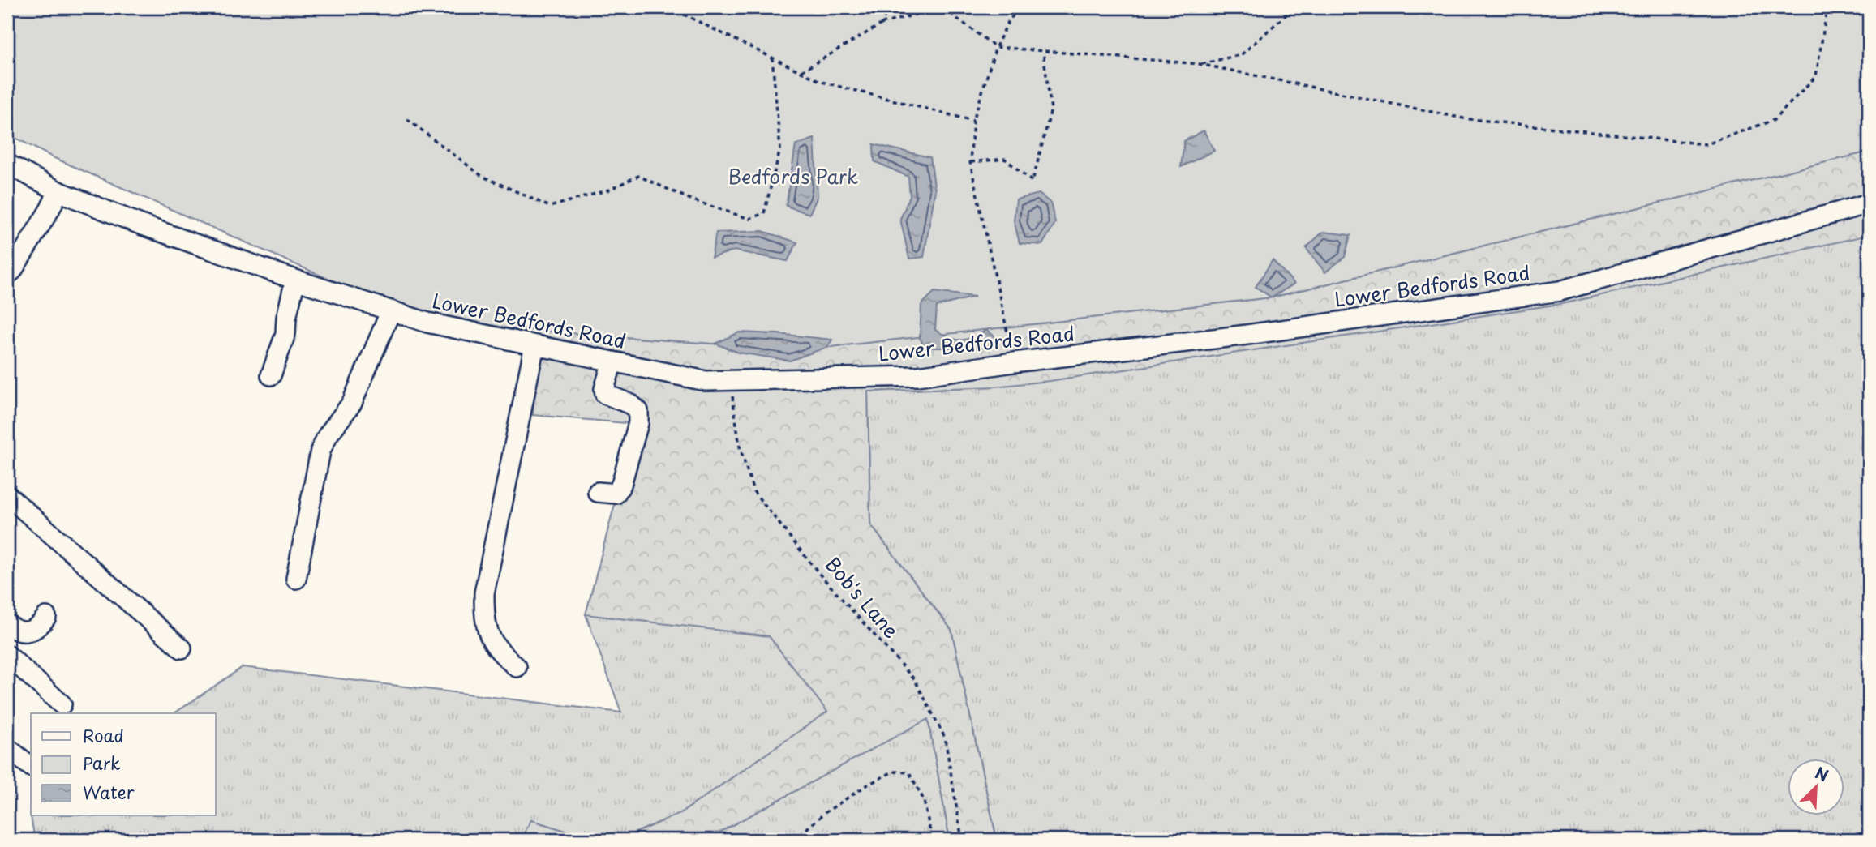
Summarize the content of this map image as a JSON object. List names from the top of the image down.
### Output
{
  "streets": {
    "street": ["Lower Bedfords Road"],
    "path": ["Bob's Lane"]
  },
  "crossings": [
    ["Lower Bedfords Road", "Bob's Lane"]
  ],
  "parks": ["Bedfords Park"],
  "legend": ["Road", "Park", "Water"],
  "north": "top right"
}
